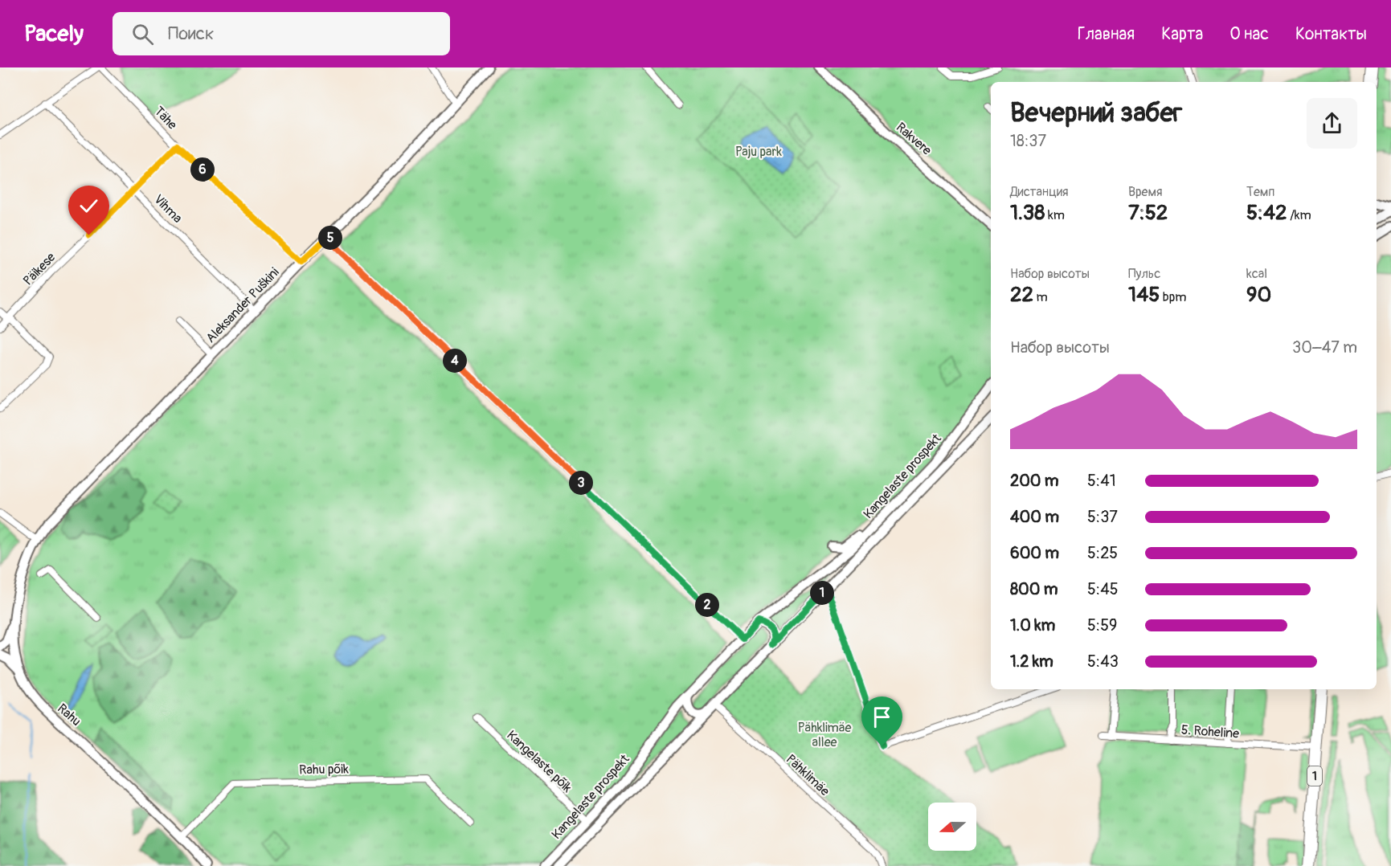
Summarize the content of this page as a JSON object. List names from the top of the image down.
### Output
{
  "streets": {
    "highway": ["1"],
    "main road": [
      "Rakvere",
      "Aleksander Puškini",
      "Kangelaste prospekt",
      "Rahu"
    ],
    "street": [
      "Tähe",
      "Vihma",
      "Päikese",
      "5. Roheline",
      "Kangelaste põik",
      "Rahu põik",
      "Pähklimäe"
    ]
  },
  "crossings": [
    ["Tähe", "Päikese"],
    ["Tähe", "Aleksander Puškini"],
    ["Vihma", "Päikese"],
    ["Vihma", "Aleksander Puškini"],
    ["Aleksander Puškini", "Rahu"],
    ["Kangelaste prospekt", "Kangelaste põik"],
    ["Kangelaste prospekt", "Pähklimäe"],
    ["Rahu", "Rahu põik"],
    ["5. Roheline", "1"]
  ],
  "parks": ["Paju park", "Pähklimäe allee"],
  "north": "left",
  "page": {
    "header": "Pacely",
    "search": "Поиск",
    "nav": [
      "Главная",
      "Карта",
      "О нас",
      "Контакты"
    ],
    "heading": ["Вечерний забег", "18:37"],
    "pins": [
      "6",
      "5",
      "4",
      "3",
      "1",
      "2"
    ],
    "stats": [
      ["Дистанция", "1.38 km"],
      ["Время", "7:52"],
      ["Темп", "5:42 /km"],
      ["Набор высоты", "22 m"],
      ["Пульс", "145 bpm"],
      ["kcal", "90"]
    ],
    "chart": ["Набор высоты", "30–47 m"],
    "list": [
      {
        "name": "200 m",
        "note": "5:41"
      },
      {
        "name": "400 m",
        "note": "5:37"
      },
      {
        "name": "600 m",
        "note": "5:25"
      },
      {
        "name": "800 m",
        "note": "5:45"
      },
      {
        "name": "1.0 km",
        "note": "5:59"
      },
      {
        "name": "1.2 km",
        "note": "5:43"
      }
    ]
  }
}
